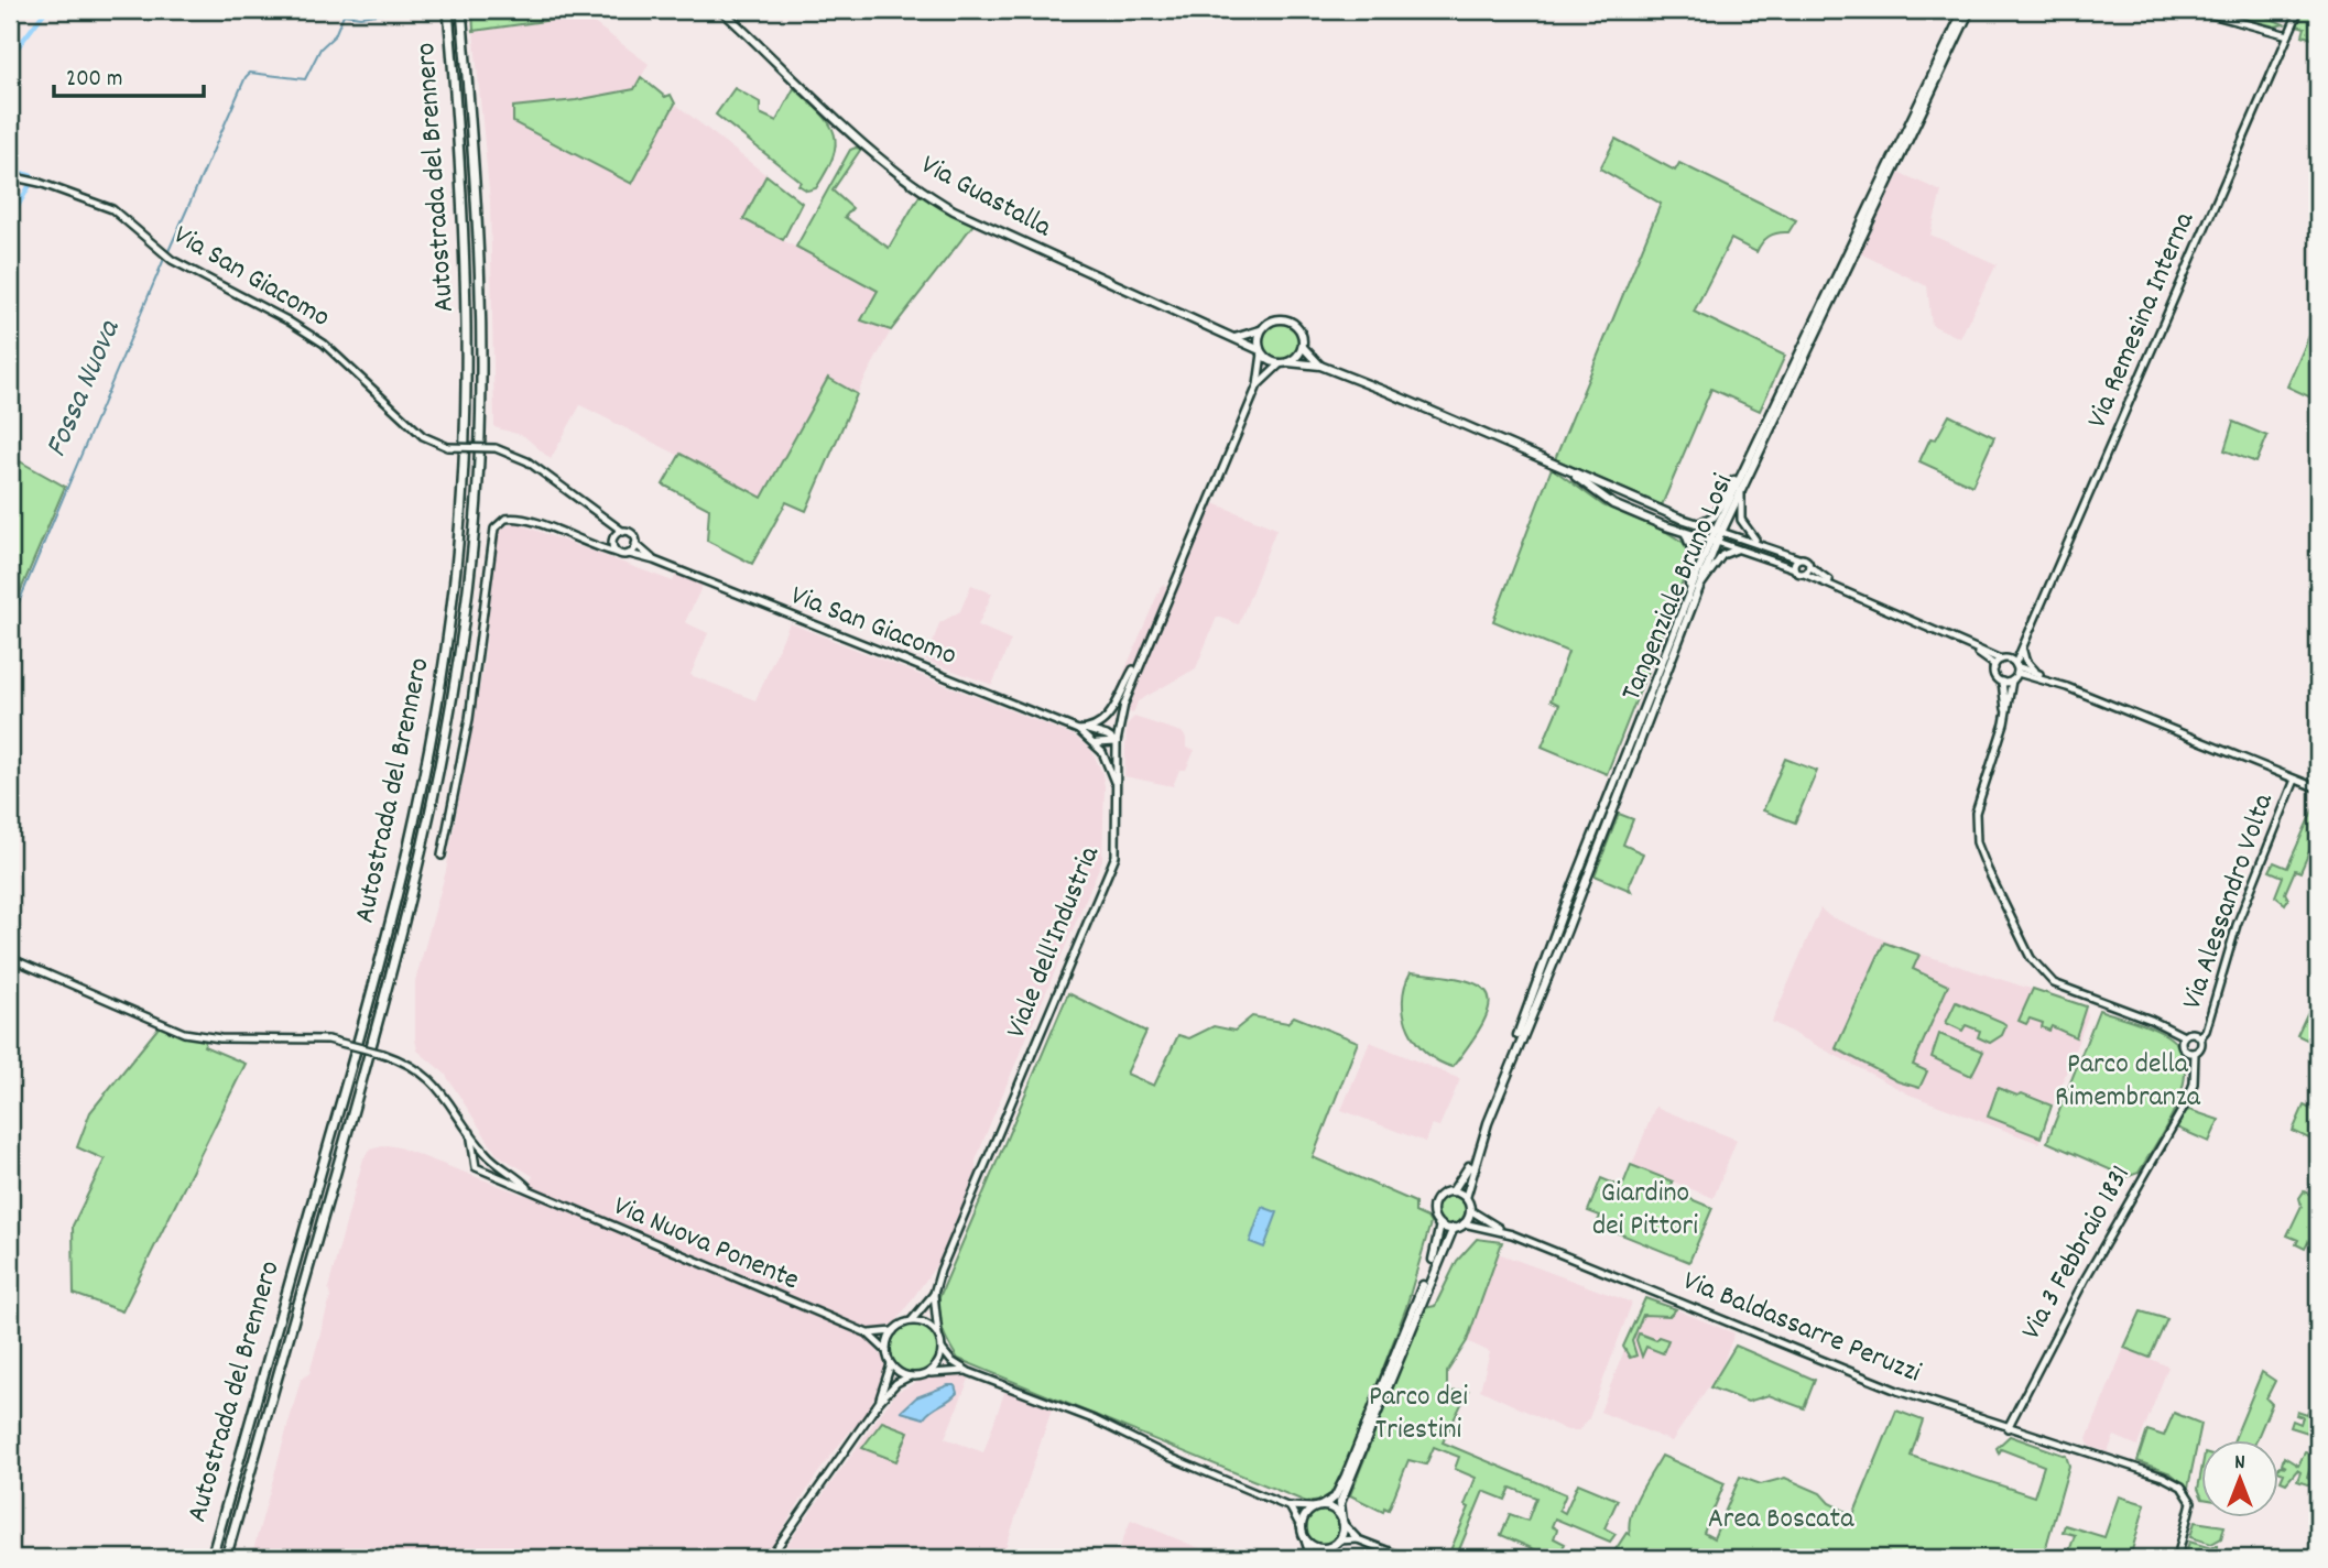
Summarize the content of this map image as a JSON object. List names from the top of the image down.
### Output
{
  "streets": {
    "highway": ["Autostrada del Brennero"],
    "main road": ["Via Guastalla", "Tangenziale Bruno Losi"],
    "street": [
      "Via San Giacomo",
      "Via Remesina Interna",
      "Via Alessandro Volta",
      "Viale dell'Industria",
      "Via Nuova Ponente",
      "Via 3 Febbraio 1831",
      "Via Baldassarre Peruzzi"
    ]
  },
  "crossings": [
    ["Via Guastalla", "Viale dell'Industria"],
    ["Via San Giacomo", "Viale dell'Industria"],
    ["Tangenziale Bruno Losi", "Via Baldassarre Peruzzi"],
    ["Via Alessandro Volta", "Via 3 Febbraio 1831"],
    ["Viale dell'Industria", "Via Nuova Ponente"],
    ["Via 3 Febbraio 1831", "Via Baldassarre Peruzzi"]
  ],
  "water": ["Fossa Nuova"],
  "parks": [
    "Parco della Rimembranza",
    "Giardino dei Pittori",
    "Parco dei Triestini",
    "Area Boscata"
  ],
  "scale_bar": "200 m",
  "north": "top"
}
